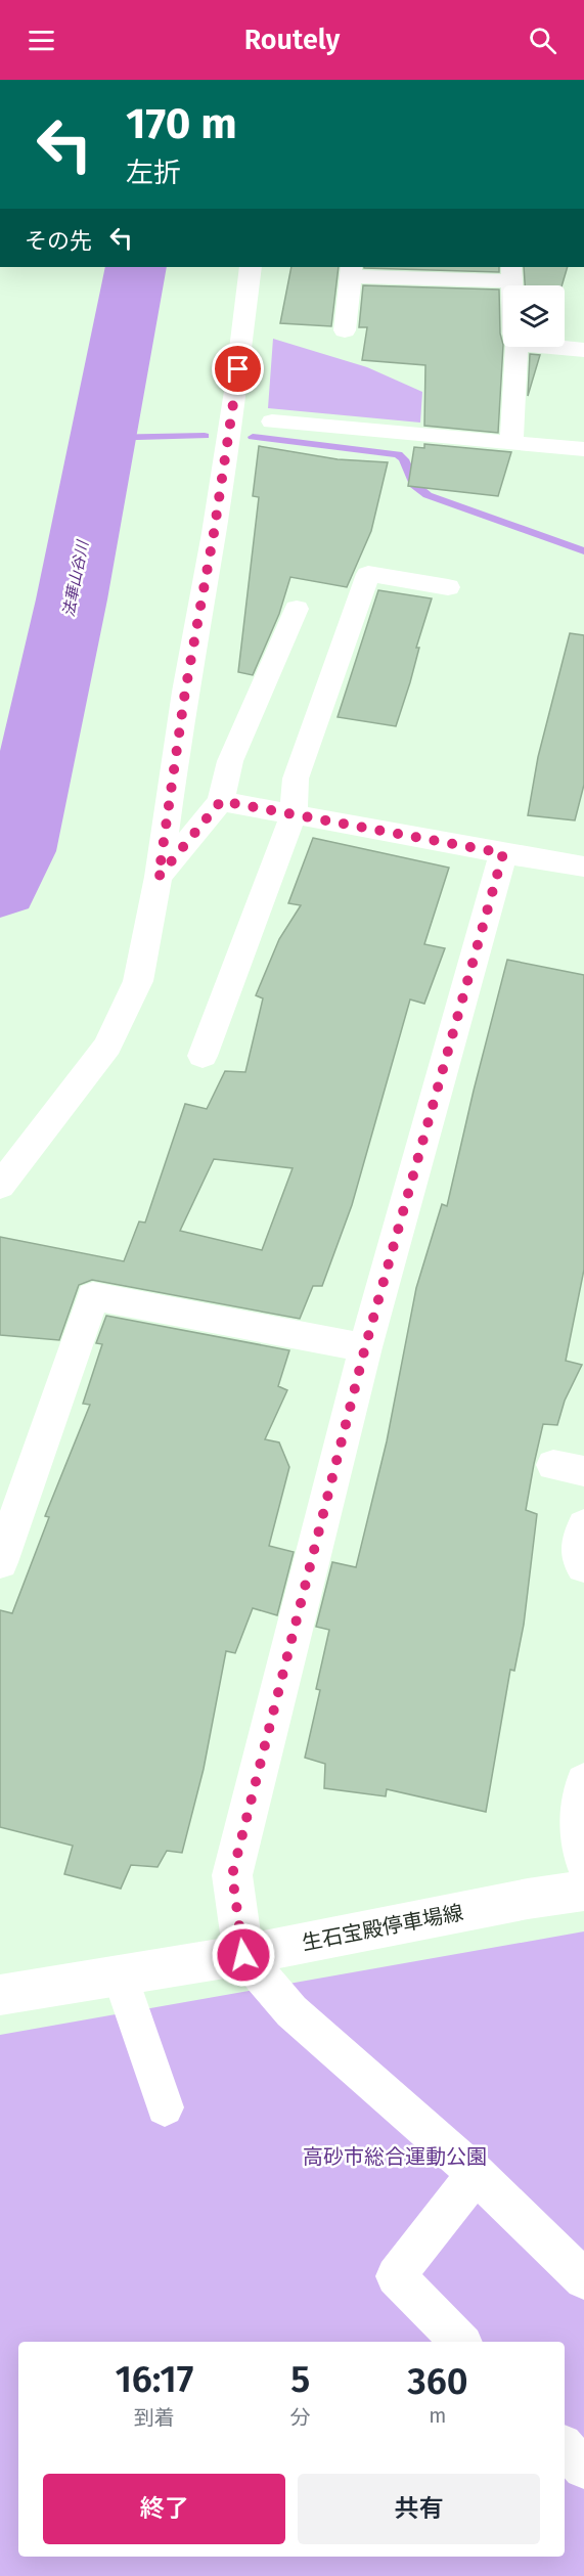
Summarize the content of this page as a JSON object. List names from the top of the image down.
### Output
{
  "streets": {
    "street": ["生石宝殿停車場線"]
  },
  "water": ["法華山谷川"],
  "parks": ["高砂市総合運動公園"],
  "page": {
    "header": "Routely",
    "turn": ["170 m", "左折"],
    "then": "その先",
    "eta": [
      "16:17",
      "到着",
      "5",
      "分",
      "360",
      "m"
    ],
    "buttons": ["終了", "共有"]
  }
}
